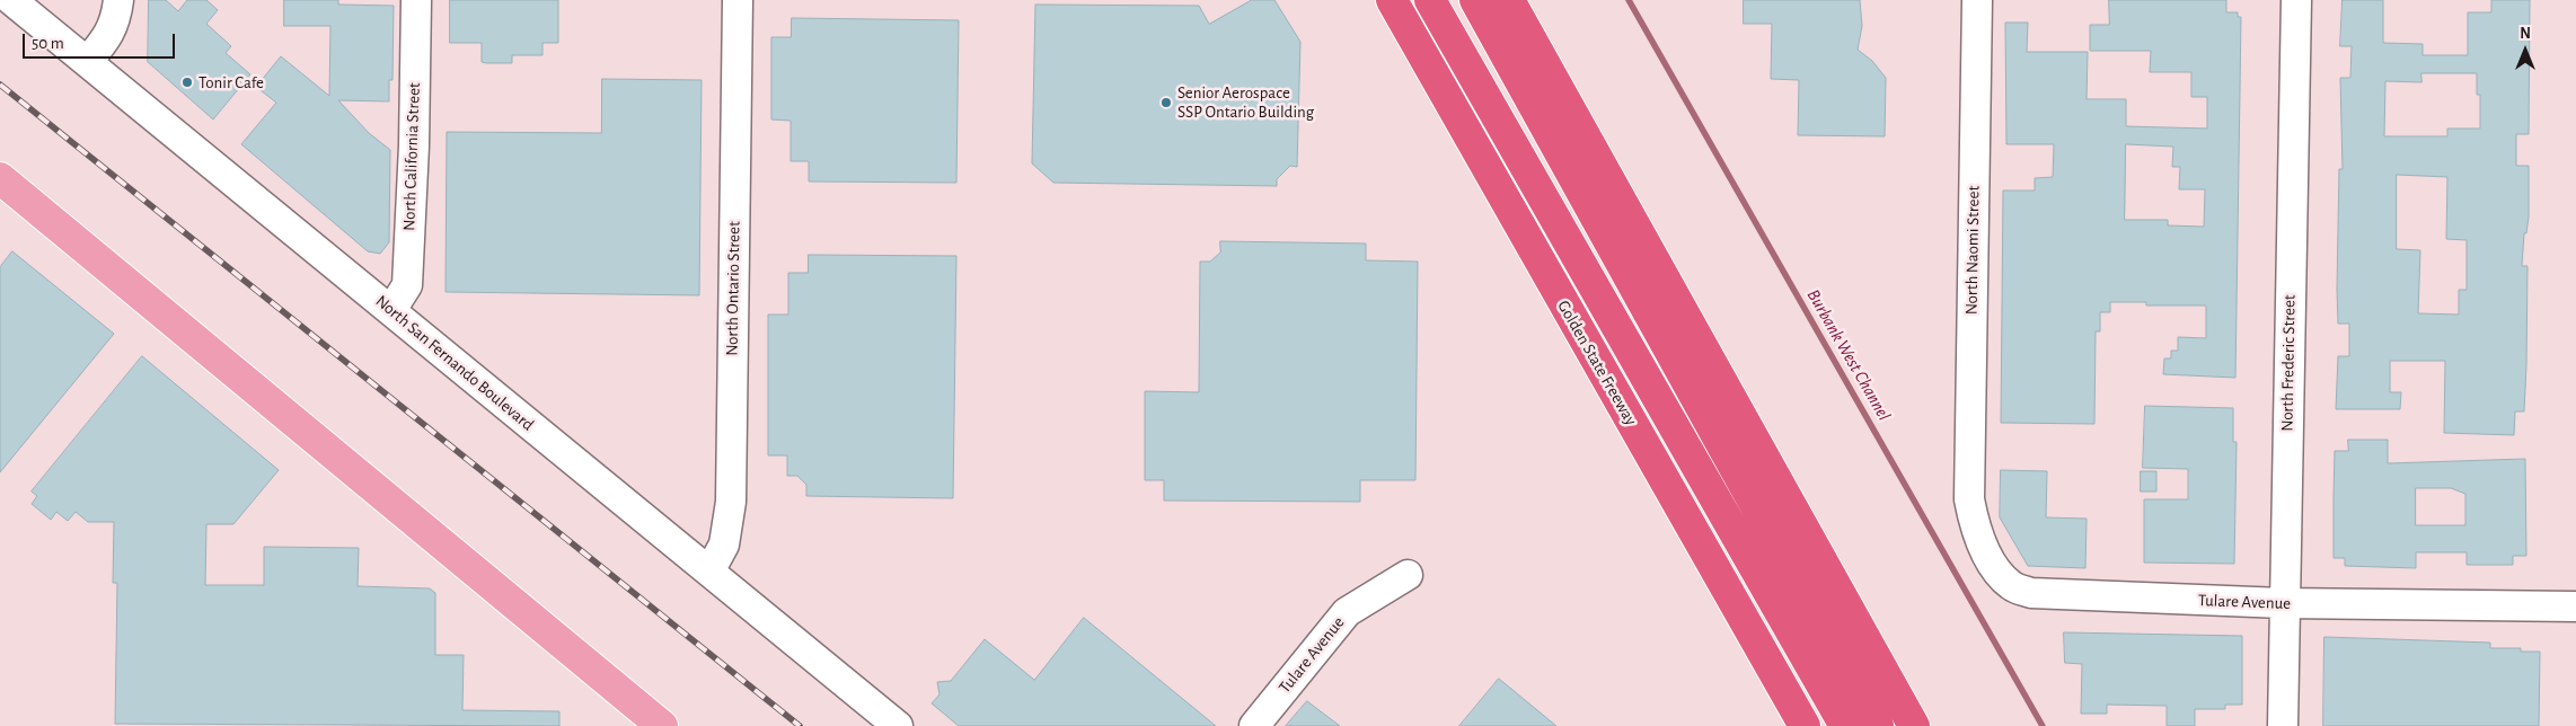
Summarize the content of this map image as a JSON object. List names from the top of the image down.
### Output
{
  "streets": {
    "highway": ["Golden State Freeway"],
    "street": [
      "North California Street",
      "North Naomi Street",
      "North Ontario Street",
      "North San Fernando Boulevard",
      "North Frederic Street",
      "Tulare Avenue"
    ]
  },
  "crossings": [
    ["North California Street", "North San Fernando Boulevard"],
    ["North Naomi Street", "Tulare Avenue"],
    ["North Ontario Street", "North San Fernando Boulevard"],
    ["North Frederic Street", "Tulare Avenue"]
  ],
  "water": ["Burbank West Channel"],
  "places": ["Tonir Cafe", "Senior Aerospace SSP Ontario Building"],
  "scale_bar": "50 m",
  "north": "top"
}
